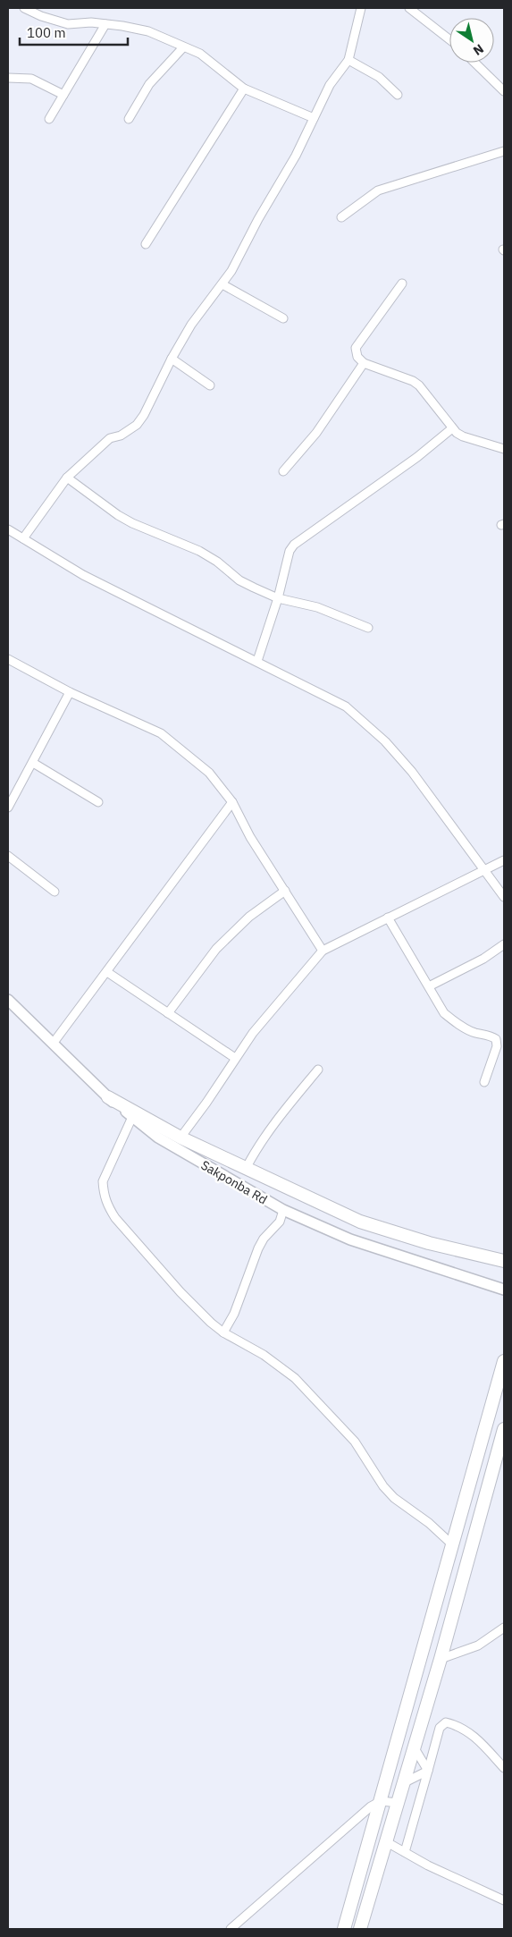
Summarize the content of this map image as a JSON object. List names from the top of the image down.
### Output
{
  "streets": {
    "main road": ["Sakponba Rd"]
  },
  "scale_bar": "100 m",
  "north": "bottom right"
}
